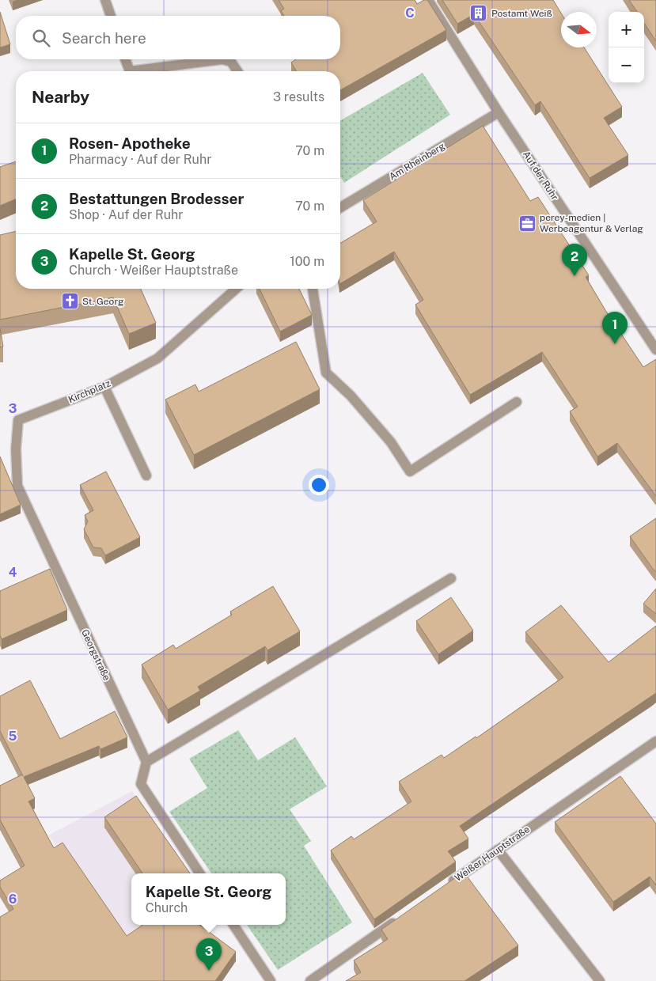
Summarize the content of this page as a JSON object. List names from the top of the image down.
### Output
{
  "streets": {
    "street": [
      "Am Rheinberg",
      "Auf der Ruhr",
      "Kirchplatz",
      "Georgstraße",
      "Weißer Hauptstraße"
    ]
  },
  "crossings": [
    ["Am Rheinberg", "Auf der Ruhr"],
    ["Kirchplatz", "Georgstraße"]
  ],
  "places": {
    "building": ["Postamt Weiß"],
    "office": ["perey-medien | Werbeagentur & Verlag"],
    "church": ["St. Georg"]
  },
  "north": "right",
  "page": {
    "map_buttons": ["+", "−"],
    "search": "Search here",
    "heading": ["Nearby", "3 results"],
    "list": [
      {
        "mark": "1",
        "name": "Rosen- Apotheke",
        "note": "Pharmacy · Auf der Ruhr",
        "value": "70 m"
      },
      {
        "mark": "2",
        "name": "Bestattungen Brodesser",
        "note": "Shop · Auf der Ruhr",
        "value": "70 m"
      },
      {
        "mark": "3",
        "name": "Kapelle St. Georg",
        "note": "Church · Weißer Hauptstraße",
        "value": "100 m"
      }
    ],
    "pins": ["2", "1", "3"],
    "popup": ["Kapelle St. Georg", "Church"]
  },
  "grid": {
    "columns": ["C"],
    "rows": [
      "3",
      "4",
      "5",
      "6"
    ]
  }
}
